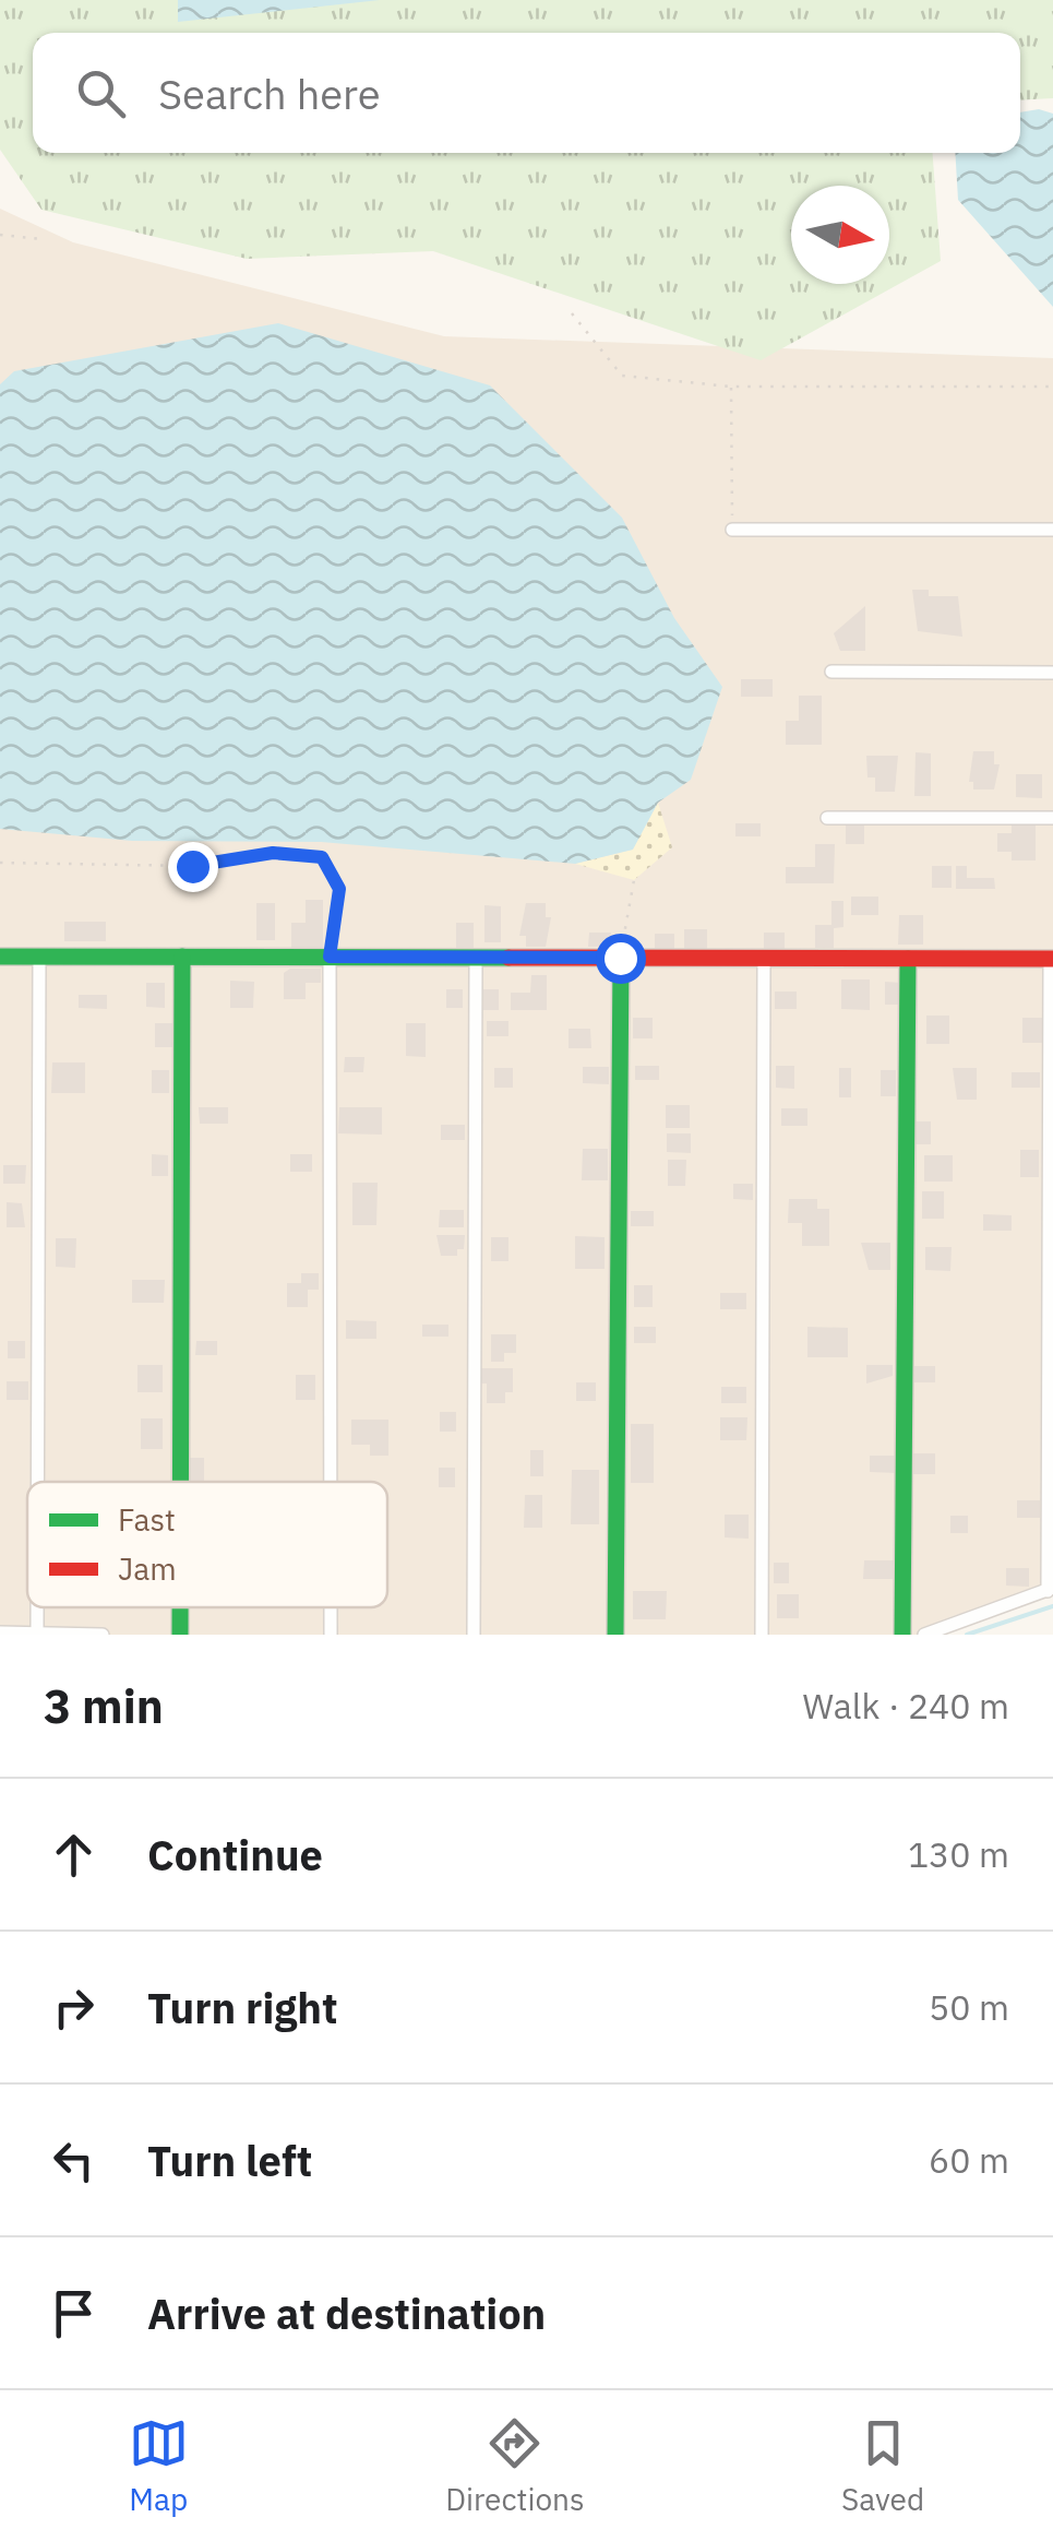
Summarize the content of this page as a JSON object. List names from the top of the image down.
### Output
{
  "legend": ["Fast", "Jam"],
  "north": "right",
  "page": {
    "search": "Search here",
    "heading": ["3 min", "Walk · 240 m"],
    "list": [
      ["Continue", "130 m"],
      ["Turn right", "50 m"],
      ["Turn left", "60 m"],
      "Arrive at destination"
    ],
    "nav": ["Map", "Directions", "Saved"]
  }
}
